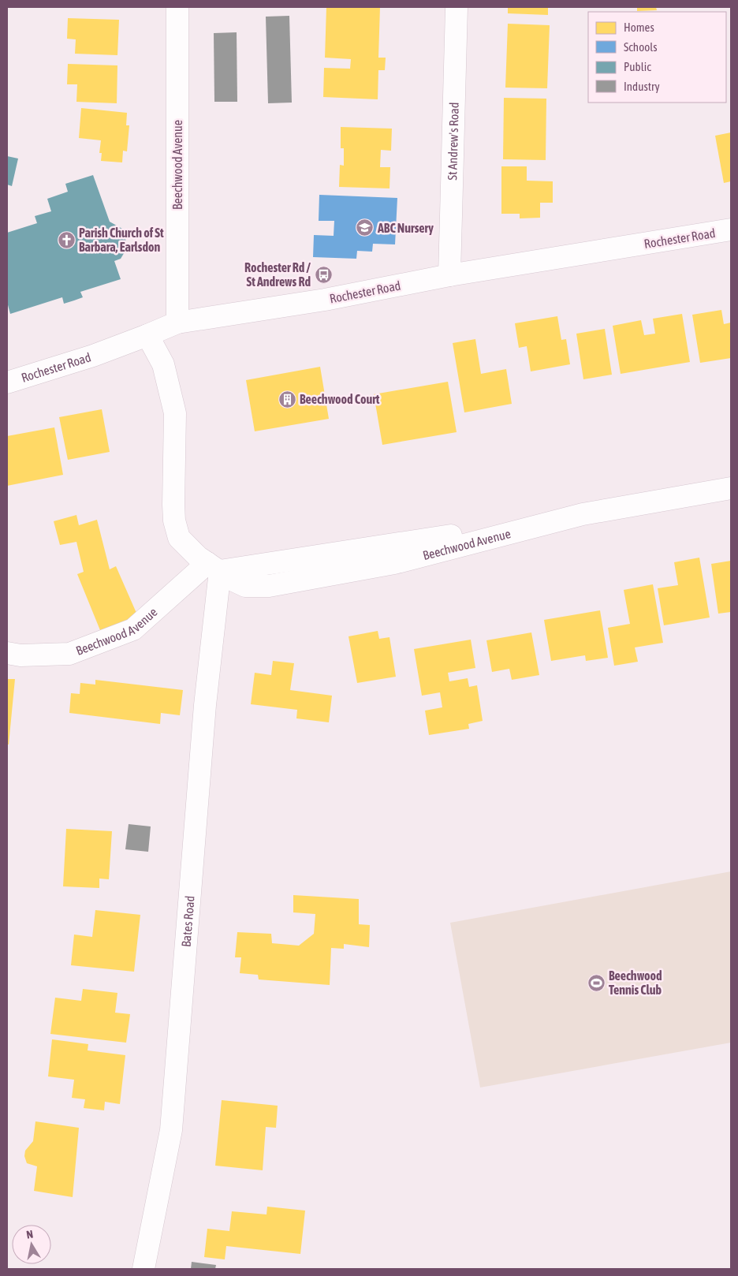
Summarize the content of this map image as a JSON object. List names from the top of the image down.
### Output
{
  "streets": {
    "street": [
      "St Andrew's Road",
      "Beechwood Avenue",
      "Rochester Road",
      "Bates Road"
    ]
  },
  "crossings": [
    ["St Andrew's Road", "Rochester Road"],
    ["Beechwood Avenue", "Rochester Road"],
    ["Beechwood Avenue", "Bates Road"]
  ],
  "places": {
    "school or university": ["ABC Nursery"],
    "church": ["Parish Church of St Barbara, Earlsdon"],
    "bus stop": ["Rochester Rd / St Andrews Rd"],
    "building": ["Beechwood Court"],
    "sports": ["Beechwood Tennis Club"]
  },
  "legend": [
    "Homes",
    "Schools",
    "Public",
    "Industry"
  ],
  "north": "top"
}
